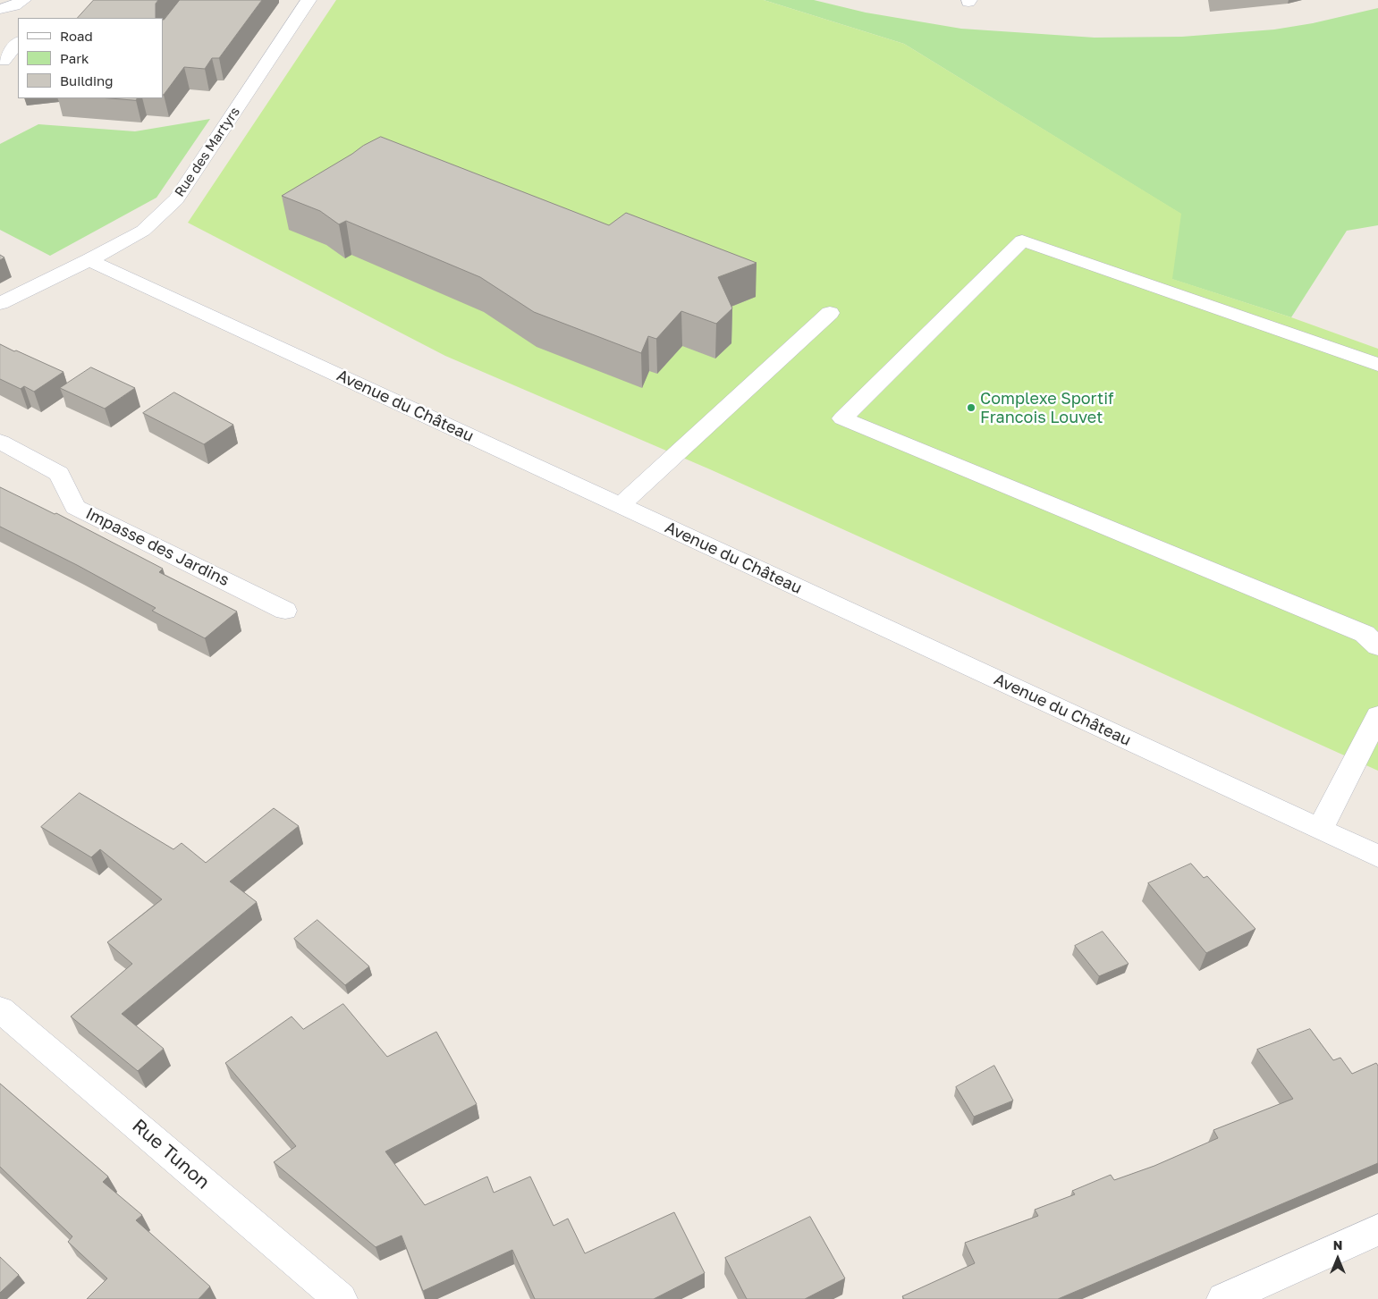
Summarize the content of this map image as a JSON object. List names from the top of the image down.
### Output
{
  "streets": {
    "street": [
      "Rue des Martyrs",
      "Avenue du Château",
      "Impasse des Jardins",
      "Rue Tunon"
    ]
  },
  "crossings": [
    ["Rue des Martyrs", "Avenue du Château"]
  ],
  "places": ["Complexe Sportif Francois Louvet"],
  "legend": ["Road", "Park", "Building"],
  "north": "top"
}
